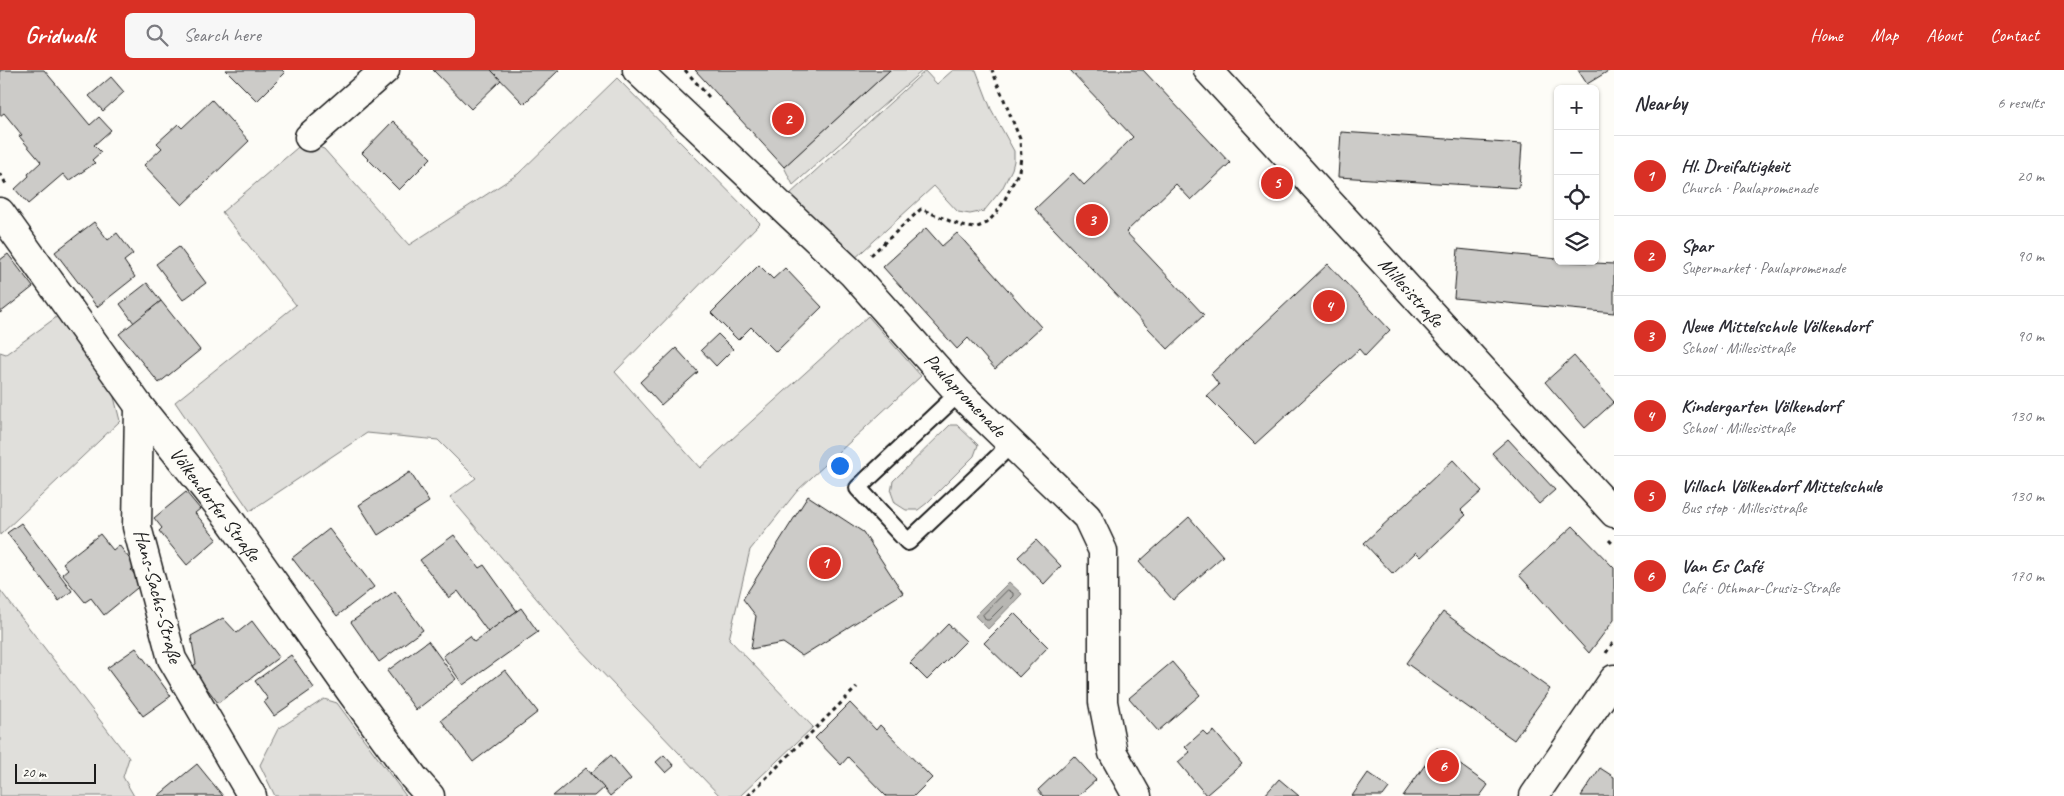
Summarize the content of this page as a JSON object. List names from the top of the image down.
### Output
{
  "streets": {
    "street": [
      "Millesistraße",
      "Paulapromenade",
      "Völkendorfer Straße",
      "Hans-Sachs-Straße"
    ]
  },
  "crossings": [
    ["Völkendorfer Straße", "Hans-Sachs-Straße"]
  ],
  "scale_bar": "20 m",
  "page": {
    "header": "Gridwalk",
    "search": "Search here",
    "nav": [
      "Home",
      "Map",
      "About",
      "Contact"
    ],
    "heading": ["Nearby", "6 results"],
    "map_buttons": ["+", "−"],
    "pins": [
      "2",
      "5",
      "3",
      "4",
      "1",
      "6"
    ],
    "list": [
      {
        "mark": "1",
        "name": "Hl. Dreifaltigkeit",
        "note": "Church · Paulapromenade",
        "value": "20 m"
      },
      {
        "mark": "2",
        "name": "Spar",
        "note": "Supermarket · Paulapromenade",
        "value": "90 m"
      },
      {
        "mark": "3",
        "name": "Neue Mittelschule Völkendorf",
        "note": "School · Millesistraße",
        "value": "90 m"
      },
      {
        "mark": "4",
        "name": "Kindergarten Völkendorf",
        "note": "School · Millesistraße",
        "value": "130 m"
      },
      {
        "mark": "5",
        "name": "Villach Völkendorf Mittelschule",
        "note": "Bus stop · Millesistraße",
        "value": "130 m"
      },
      {
        "mark": "6",
        "name": "Van Es Café",
        "note": "Café · Othmar-Crusiz-Straße",
        "value": "170 m"
      }
    ],
    "scale": "20 m"
  }
}
